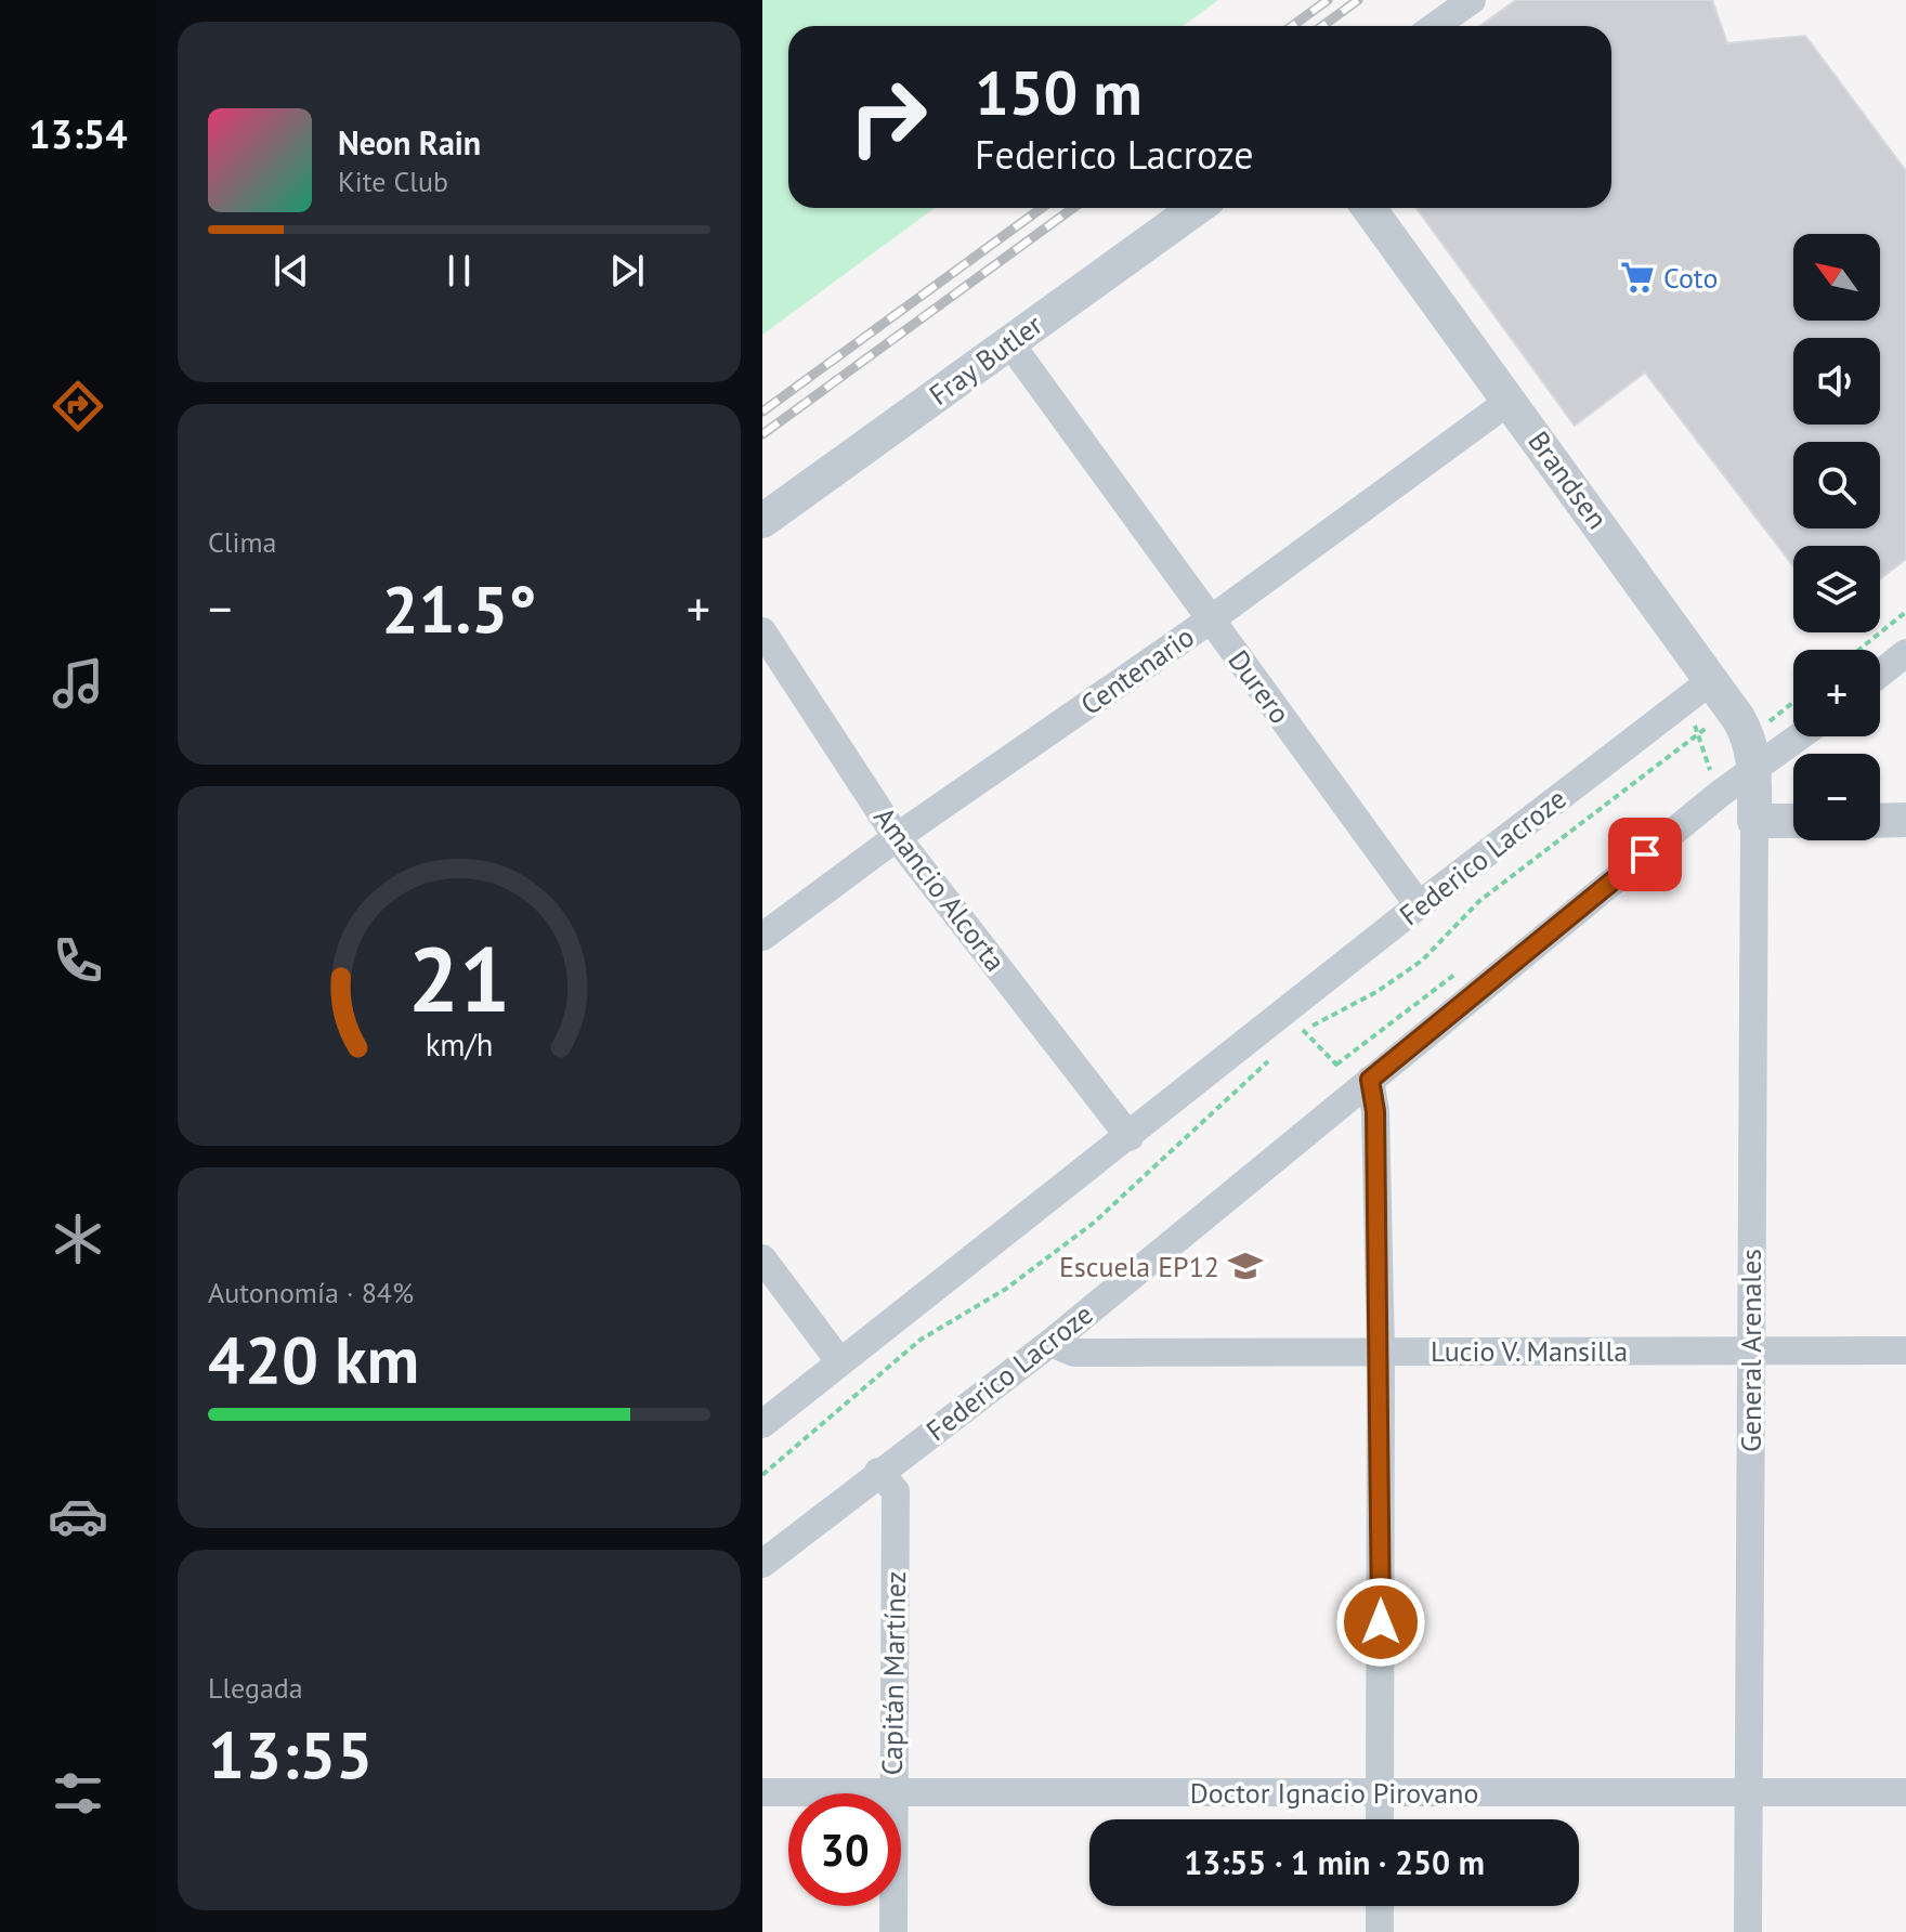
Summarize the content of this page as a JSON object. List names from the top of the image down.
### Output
{
  "streets": {
    "street": [
      "Fray Butler",
      "Brandsen",
      "Centenario",
      "Durero",
      "Federico Lacroze",
      "Amancio Alcorta",
      "Lucio V. Mansilla",
      "General Arenales",
      "Capitán Martínez",
      "Doctor Ignacio Pirovano"
    ]
  },
  "crossings": [
    ["Fray Butler", "Durero"],
    ["Brandsen", "Centenario"],
    ["Brandsen", "Federico Lacroze"],
    ["Brandsen", "General Arenales"],
    ["Centenario", "Durero"],
    ["Centenario", "Amancio Alcorta"],
    ["Durero", "Federico Lacroze"],
    ["Federico Lacroze", "Amancio Alcorta"],
    ["Federico Lacroze", "Lucio V. Mansilla"],
    ["Federico Lacroze", "General Arenales"],
    ["Federico Lacroze", "Capitán Martínez"],
    ["Lucio V. Mansilla", "General Arenales"],
    ["General Arenales", "Doctor Ignacio Pirovano"],
    ["Capitán Martínez", "Doctor Ignacio Pirovano"]
  ],
  "places": {
    "supermarket": ["Coto"],
    "school or university": ["Escuela EP12"]
  },
  "north": "top left",
  "page": {
    "tabs": "13:54",
    "turn": ["150 m", "Federico Lacroze"],
    "song": ["Neon Rain", "Kite Club"],
    "map_buttons": ["+", "−"],
    "tile": [
      "Clima",
      ["Autonomía · 84%", "420 km"],
      ["Llegada", "13:55"]
    ],
    "heat": ["−", "21.5°", "+"],
    "limit": "30",
    "trip": "13:55 · 1 min · 250 m",
    "gauge": ["21", "km/h"]
  }
}
